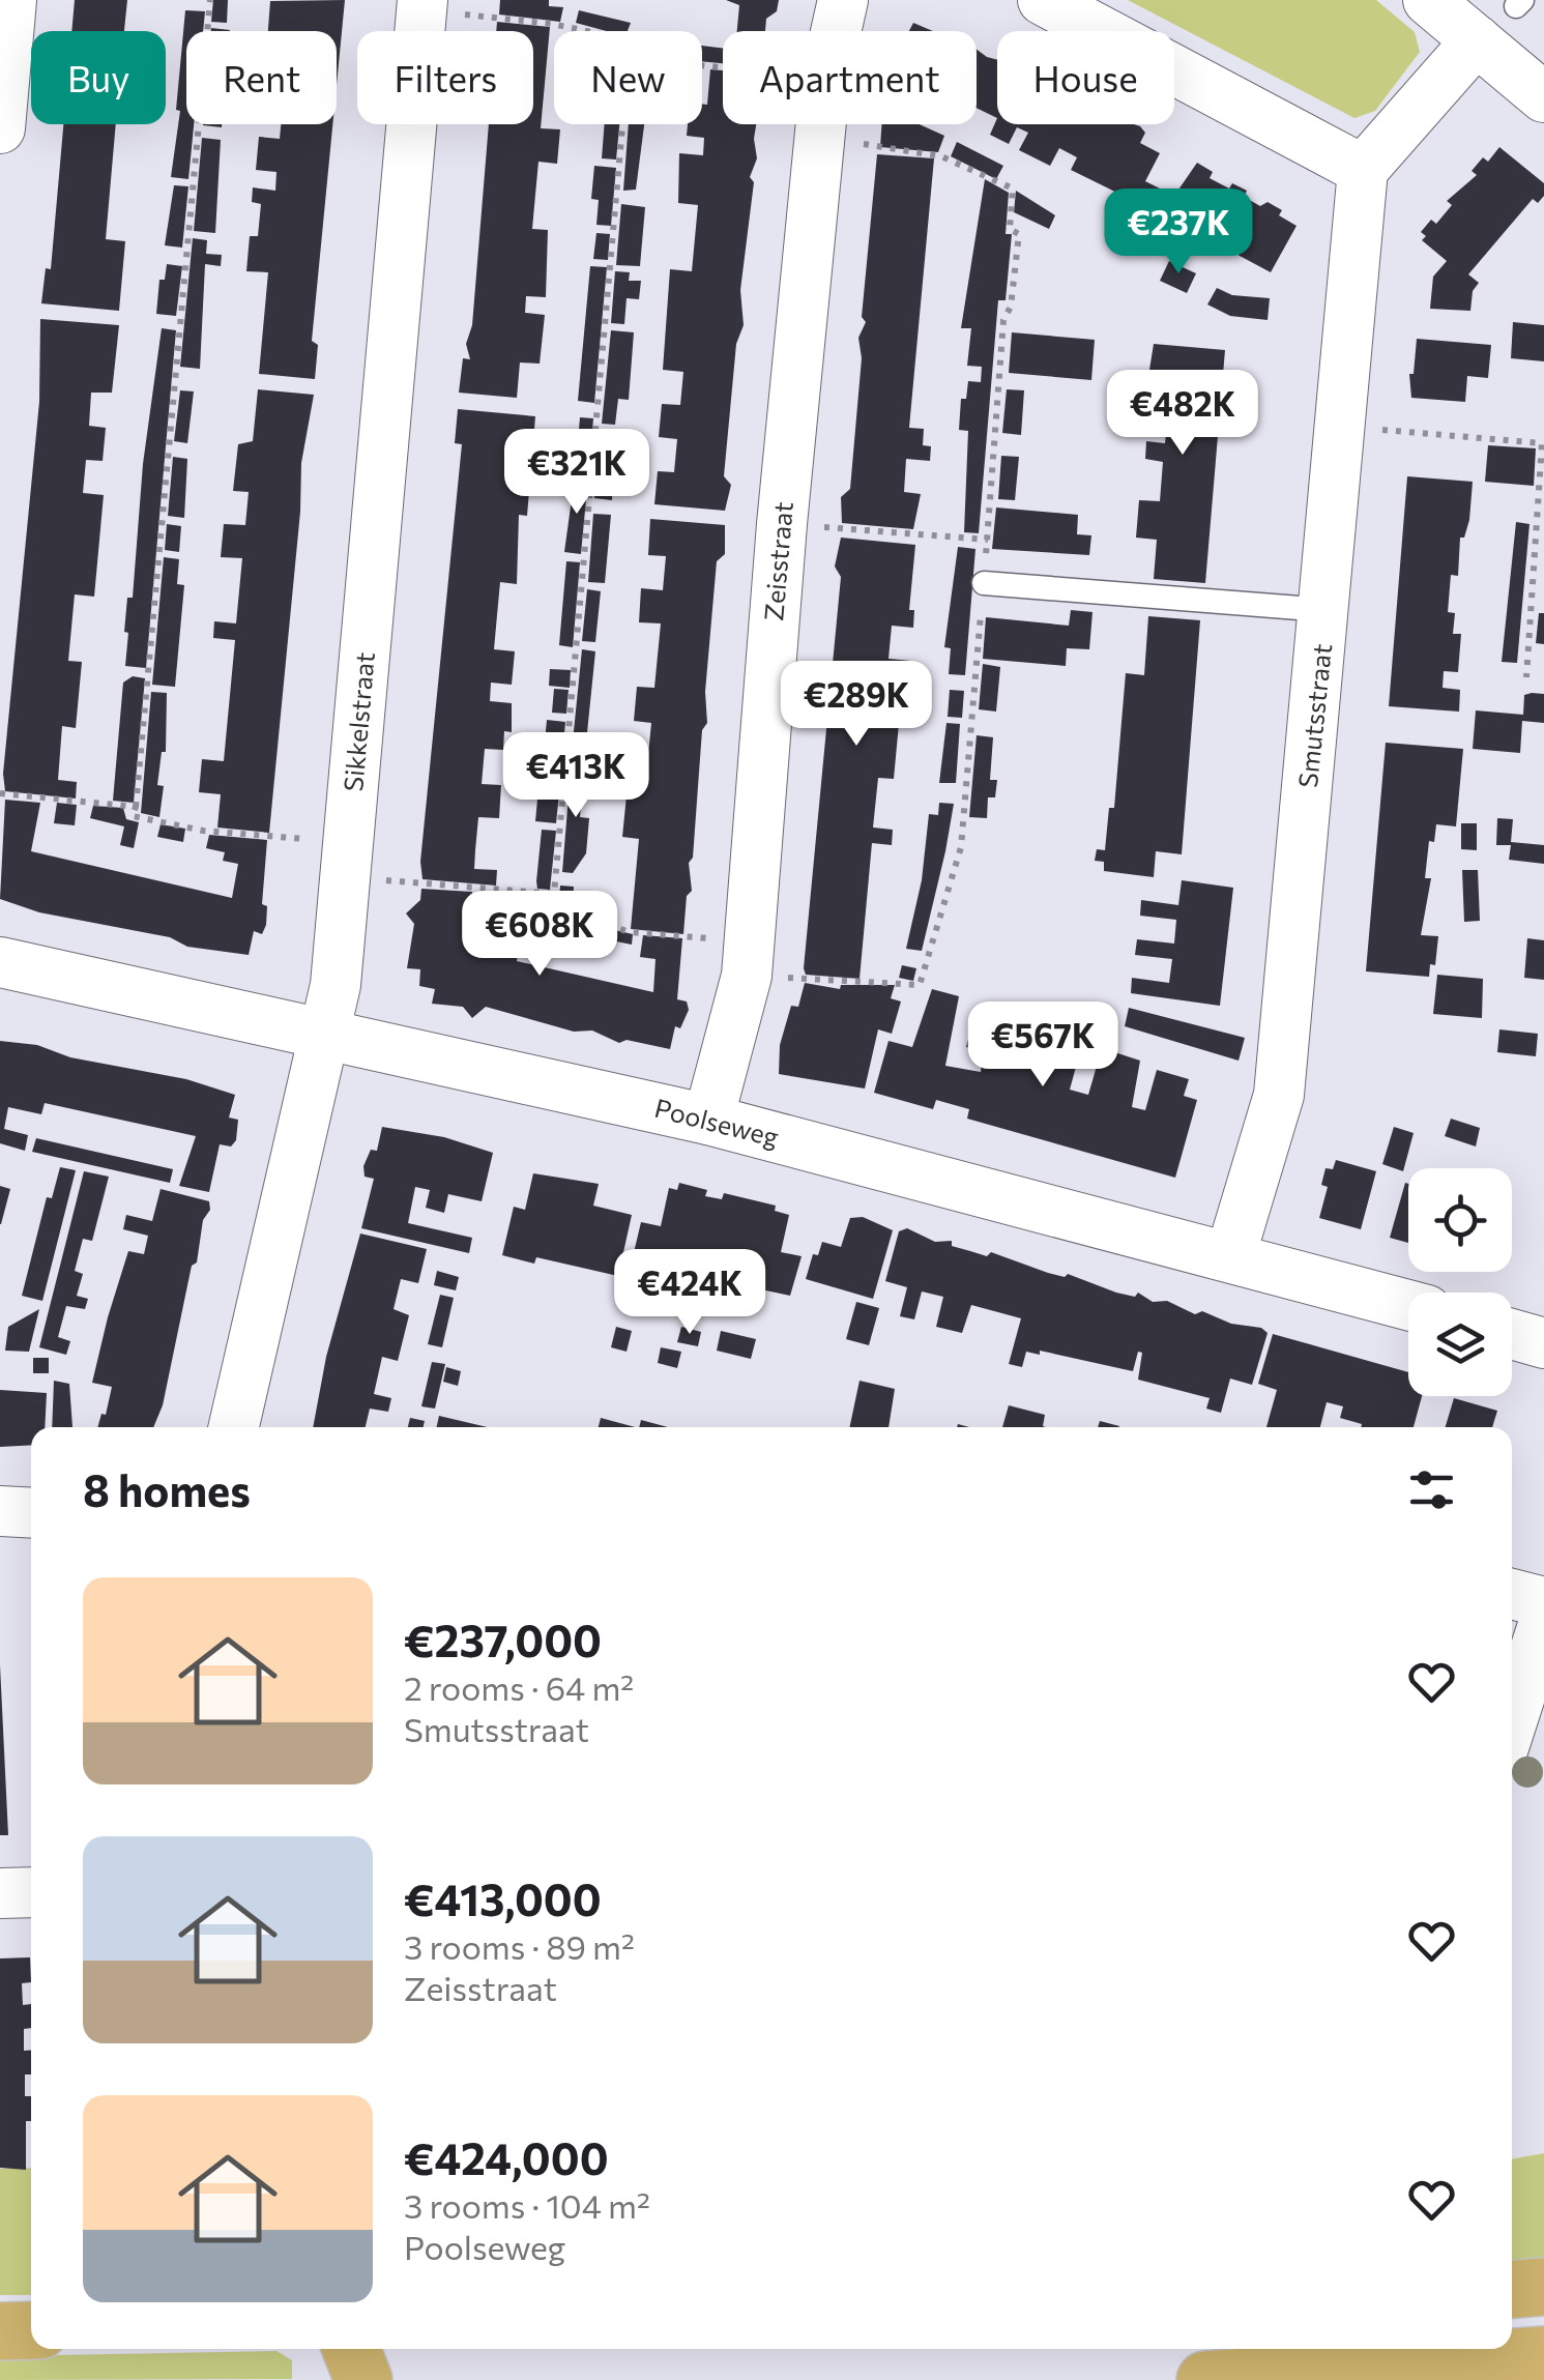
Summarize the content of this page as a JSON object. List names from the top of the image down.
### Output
{
  "streets": {
    "street": [
      "Zeisstraat",
      "Smutsstraat",
      "Sikkelstraat",
      "Poolseweg"
    ]
  },
  "crossings": [
    ["Zeisstraat", "Poolseweg"],
    ["Smutsstraat", "Poolseweg"],
    ["Sikkelstraat", "Poolseweg"]
  ],
  "page": {
    "chip": [
      "Buy",
      "Rent",
      "Filters",
      "New",
      "Apartment",
      "House"
    ],
    "price": [
      "€237K",
      "€482K",
      "€321K",
      "€289K",
      "€413K",
      "€608K",
      "€567K",
      "€424K"
    ],
    "heading": "8 homes",
    "list": [
      {
        "name": "€237,000",
        "note": "2 rooms · 64 m² · Smutsstraat"
      },
      {
        "name": "€413,000",
        "note": "3 rooms · 89 m² · Zeisstraat"
      },
      {
        "name": "€424,000",
        "note": "3 rooms · 104 m² · Poolseweg"
      }
    ]
  }
}
